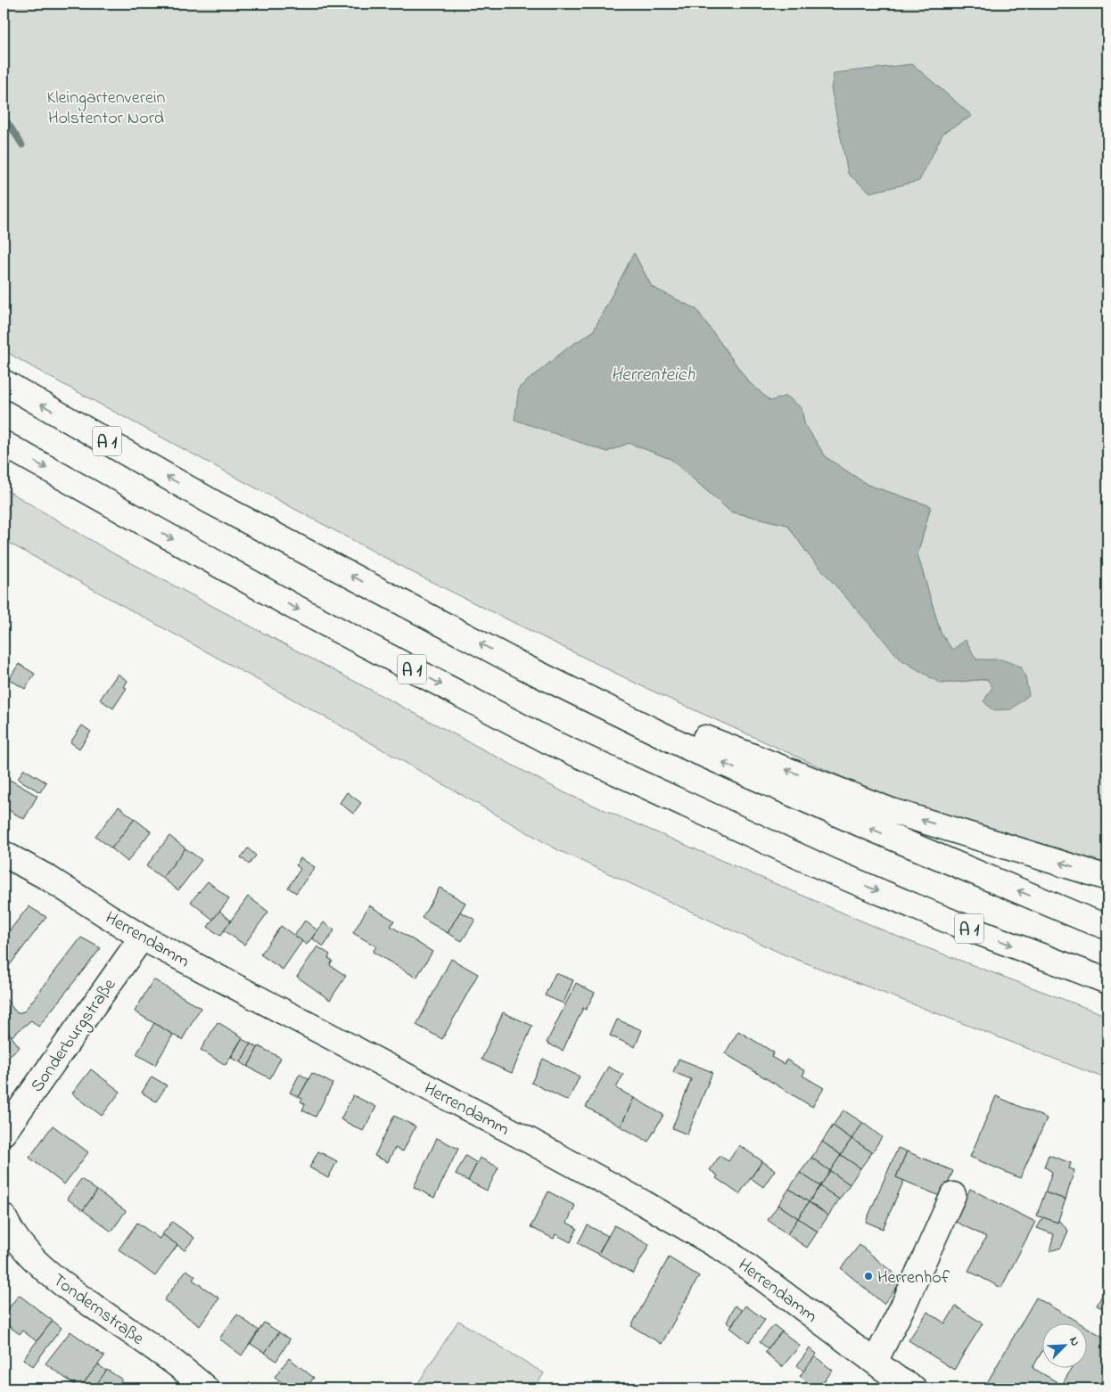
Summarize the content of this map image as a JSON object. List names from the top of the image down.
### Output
{
  "streets": {
    "main road": [
      "A 1",
      "Herrendamm",
      "Sonderburgstraße",
      "Tondernstraße"
    ]
  },
  "crossings": [
    ["Herrendamm", "Sonderburgstraße"]
  ],
  "water": ["Herrenteich"],
  "parks": ["Kleingartenverein Holstentor Nord"],
  "places": ["Herrenhof"],
  "north": "top right"
}
